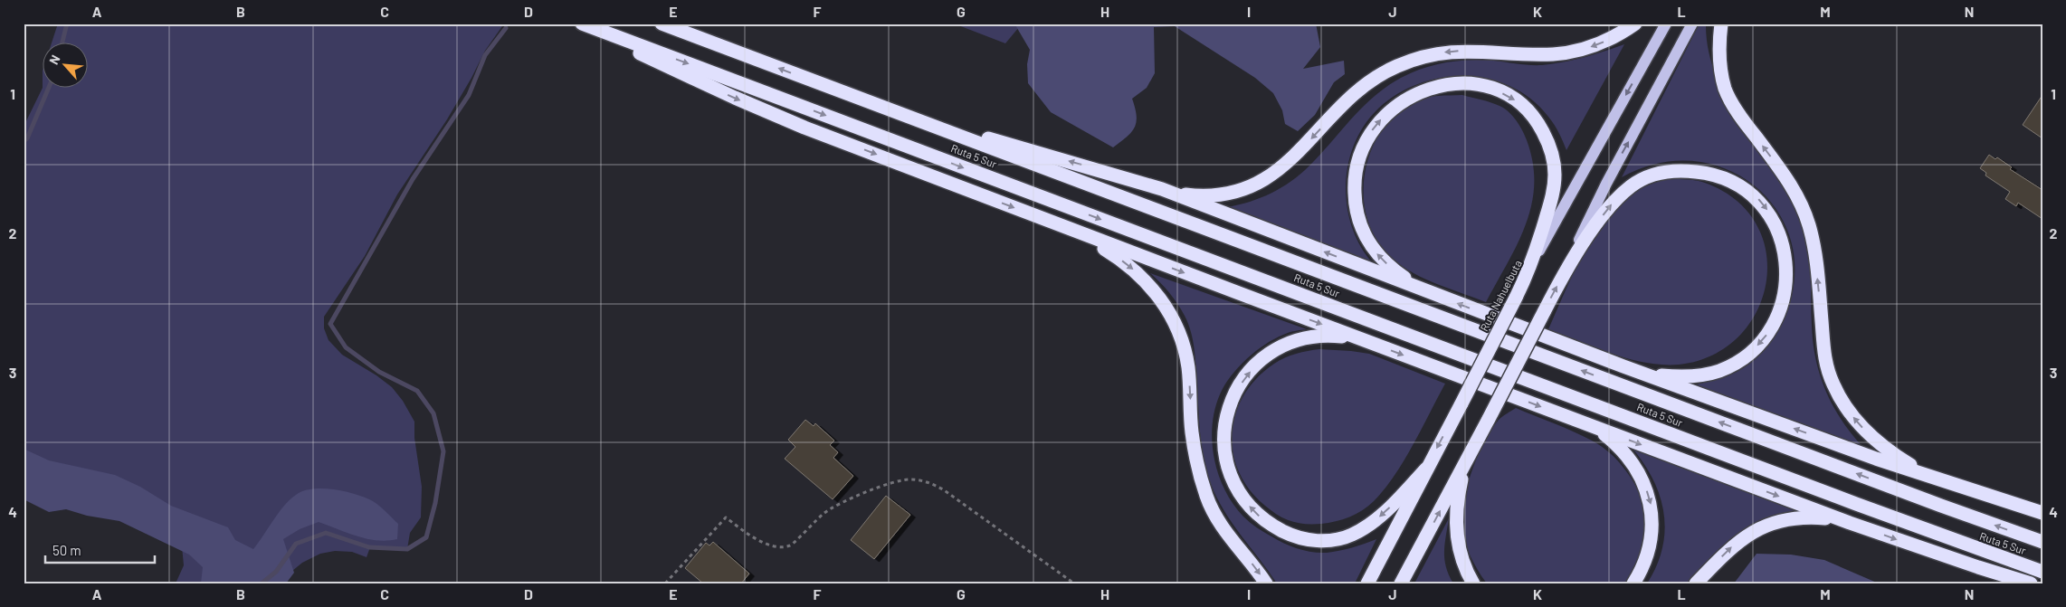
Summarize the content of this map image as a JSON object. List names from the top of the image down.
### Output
{
  "streets": {
    "highway": ["Ruta 5 Sur", "Ruta Nahuelbuta"]
  },
  "scale_bar": "50 m",
  "north": "top left",
  "grid": {
    "columns": [
      "A",
      "B",
      "C",
      "D",
      "E",
      "F",
      "G",
      "H",
      "I",
      "J",
      "K",
      "L",
      "M",
      "N"
    ],
    "rows": [
      "1",
      "2",
      "3",
      "4"
    ]
  }
}
